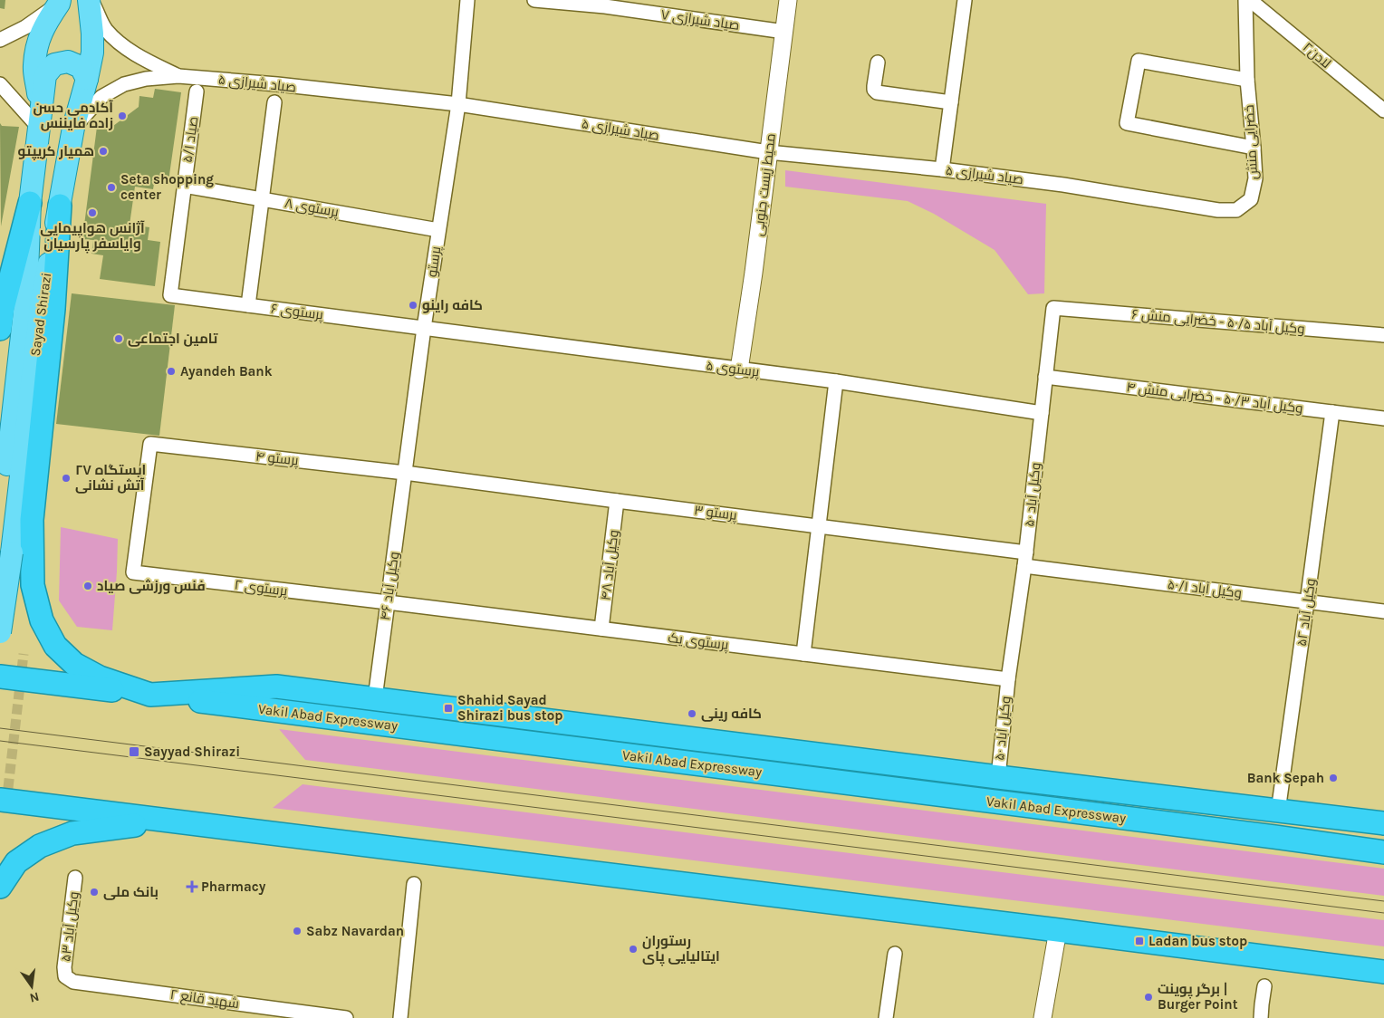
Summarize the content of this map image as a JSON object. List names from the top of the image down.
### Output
{
  "streets": {
    "highway": ["Vakil Abad Expressway"],
    "main road": ["Sayad Shirazi"],
    "street": [
      "صیاد شیرازی ۷",
      "لادن۲",
      "صیاد شیرازی ۵",
      "صیاد ۵/۱",
      "خضرایی منش",
      "محیط زیست جنوبی",
      "پرستوی ۸",
      "پرستو",
      "پرستوی ۶",
      "وکیل آباد ۵۰/۵ - خضرایی منش ۶",
      "پرستوی ۵",
      "وکیل آباد ۵۰/۳ - خضرایی منش ۴",
      "پرستو ۴",
      "۵۰ وکیل آباد",
      "پرستو ۳",
      "۴۸ وکیل آباد",
      "۴۶ وکیل آباد",
      "پرستوی ۲",
      "وکیل آباد ۵۰/۱",
      "۵۲ وکیل آباد",
      "پرستوی یک",
      "وکیل آباد ۵۰",
      "وکیل آباد ۵۳",
      "شهید قانع ۲"
    ]
  },
  "crossings": [
    ["صیاد شیرازی ۷", "محیط زیست جنوبی"],
    ["صیاد شیرازی ۵", "خضرایی منش"],
    ["صیاد شیرازی ۵", "محیط زیست جنوبی"],
    ["صیاد شیرازی ۵", "پرستو"],
    ["صیاد شیرازی ۵", "Sayad Shirazi"],
    ["صیاد ۵/۱", "پرستوی ۸"],
    ["صیاد ۵/۱", "پرستوی ۶"],
    ["محیط زیست جنوبی", "پرستوی ۵"],
    ["پرستوی ۸", "پرستو"],
    ["پرستو", "پرستوی ۶"],
    ["پرستو", "پرستوی ۵"],
    ["پرستو", "پرستو ۴"],
    ["پرستو", "پرستو ۳"],
    ["پرستو", "۴۶ وکیل آباد"],
    ["پرستوی ۶", "پرستوی ۵"],
    ["وکیل آباد ۵۰/۵ - خضرایی منش ۶", "۵۰ وکیل آباد"],
    ["پرستوی ۵", "۵۰ وکیل آباد"],
    ["وکیل آباد ۵۰/۳ - خضرایی منش ۴", "۵۰ وکیل آباد"],
    ["وکیل آباد ۵۰/۳ - خضرایی منش ۴", "۵۲ وکیل آباد"],
    ["پرستو ۴", "پرستو ۳"],
    ["پرستو ۴", "۴۶ وکیل آباد"],
    ["پرستو ۴", "پرستوی ۲"],
    ["۵۰ وکیل آباد", "پرستو ۳"],
    ["۵۰ وکیل آباد", "وکیل آباد ۵۰/۱"],
    ["۵۰ وکیل آباد", "پرستوی یک"],
    ["۵۰ وکیل آباد", "وکیل آباد ۵۰"],
    ["پرستو ۳", "۴۸ وکیل آباد"],
    ["پرستو ۳", "۴۶ وکیل آباد"],
    ["پرستو ۳", "وکیل آباد ۵۰/۱"],
    ["۴۸ وکیل آباد", "پرستوی یک"],
    ["۴۶ وکیل آباد", "پرستوی ۲"],
    ["۴۶ وکیل آباد", "پرستوی یک"],
    ["پرستوی ۲", "پرستوی یک"],
    ["وکیل آباد ۵۰/۱", "۵۲ وکیل آباد"],
    ["پرستوی یک", "وکیل آباد ۵۰"],
    ["وکیل آباد ۵۳", "شهید قانع ۲"]
  ],
  "places": {
    "other": [
      "آکادمی حسن زاده فایننس",
      "همیار کریپتو",
      "Seta shopping center",
      "آژانس هواپیمایی وایاسفر پارسیان",
      "کافه راینو",
      "تامین اجتماعی",
      "Ayandeh Bank",
      "ایستگاه ۲۷ آتش نشانی",
      "فنس ورزشی صیاد",
      "کافه رینی",
      "Bank Sepah",
      "بانک ملی",
      "Sabz Navardan",
      "رستوران ایتالیایی پای",
      "برگر پوینت | Burger Point"
    ],
    "transit": ["Shahid Sayad Shirazi bus stop", "Sayyad Shirazi", "Ladan bus stop"],
    "health": ["Pharmacy"]
  },
  "north": "bottom"
}
